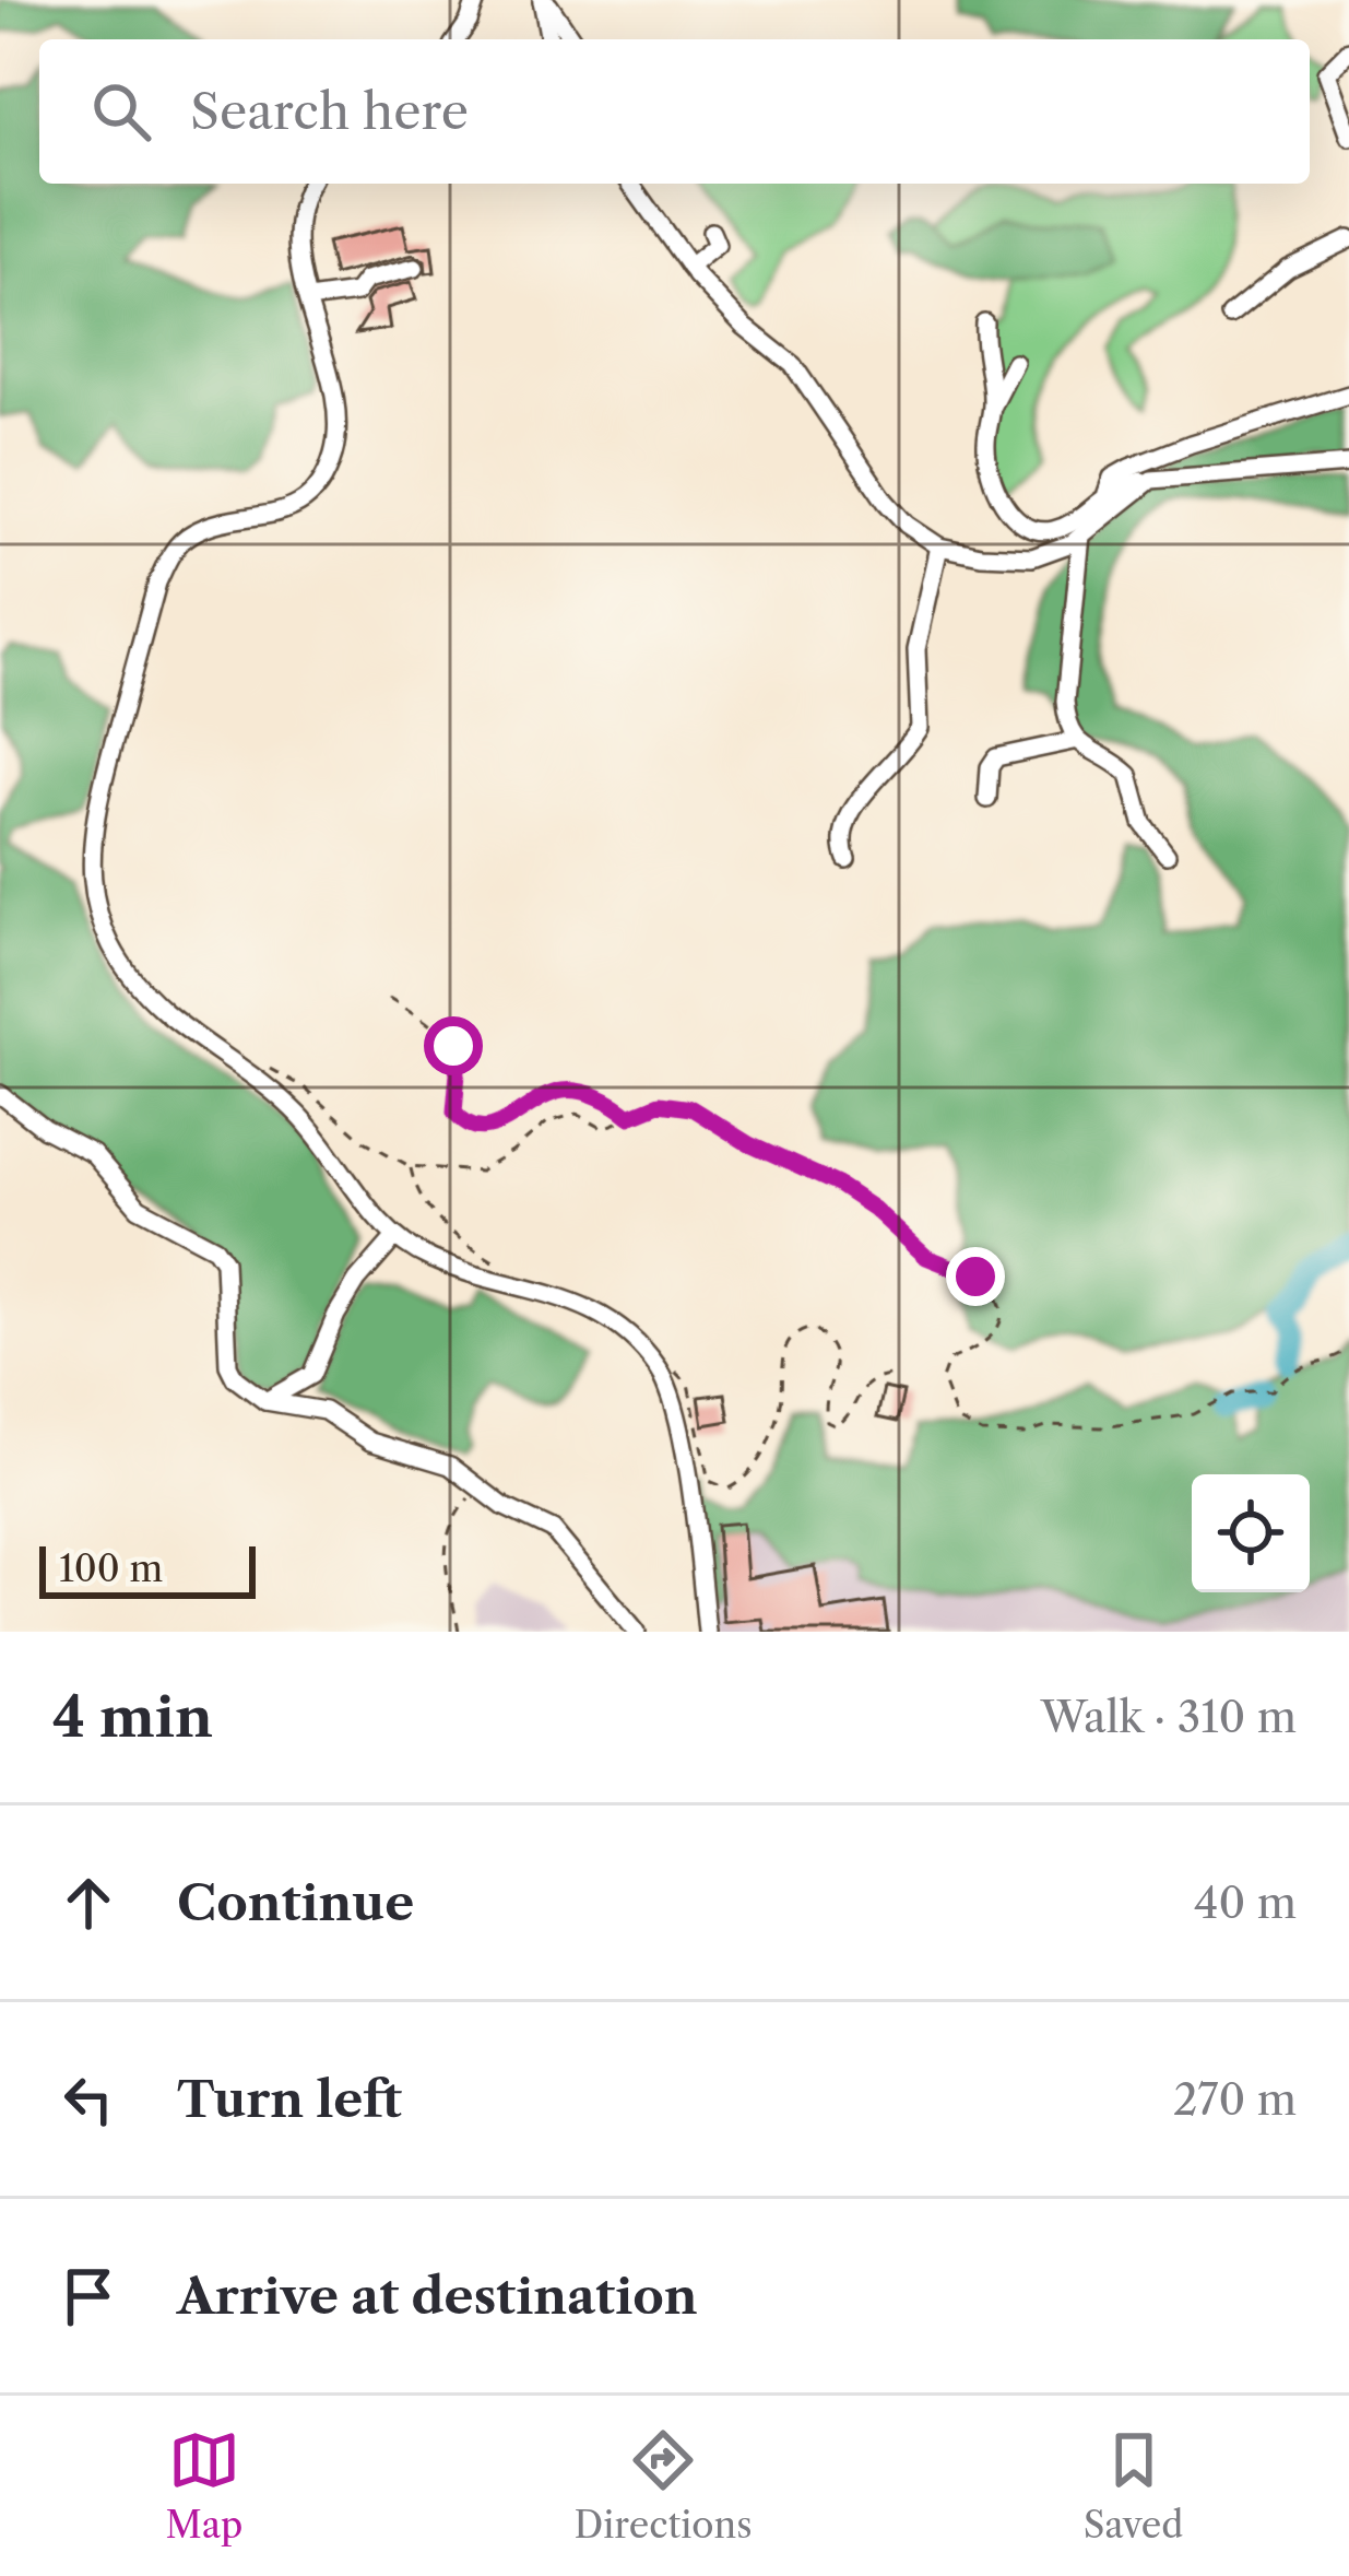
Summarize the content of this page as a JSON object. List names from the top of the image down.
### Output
{
  "scale_bar": "100 m",
  "page": {
    "search": "Search here",
    "scale": "100 m",
    "heading": ["4 min", "Walk · 310 m"],
    "list": [
      ["Continue", "40 m"],
      ["Turn left", "270 m"],
      "Arrive at destination"
    ],
    "nav": ["Map", "Directions", "Saved"]
  }
}
